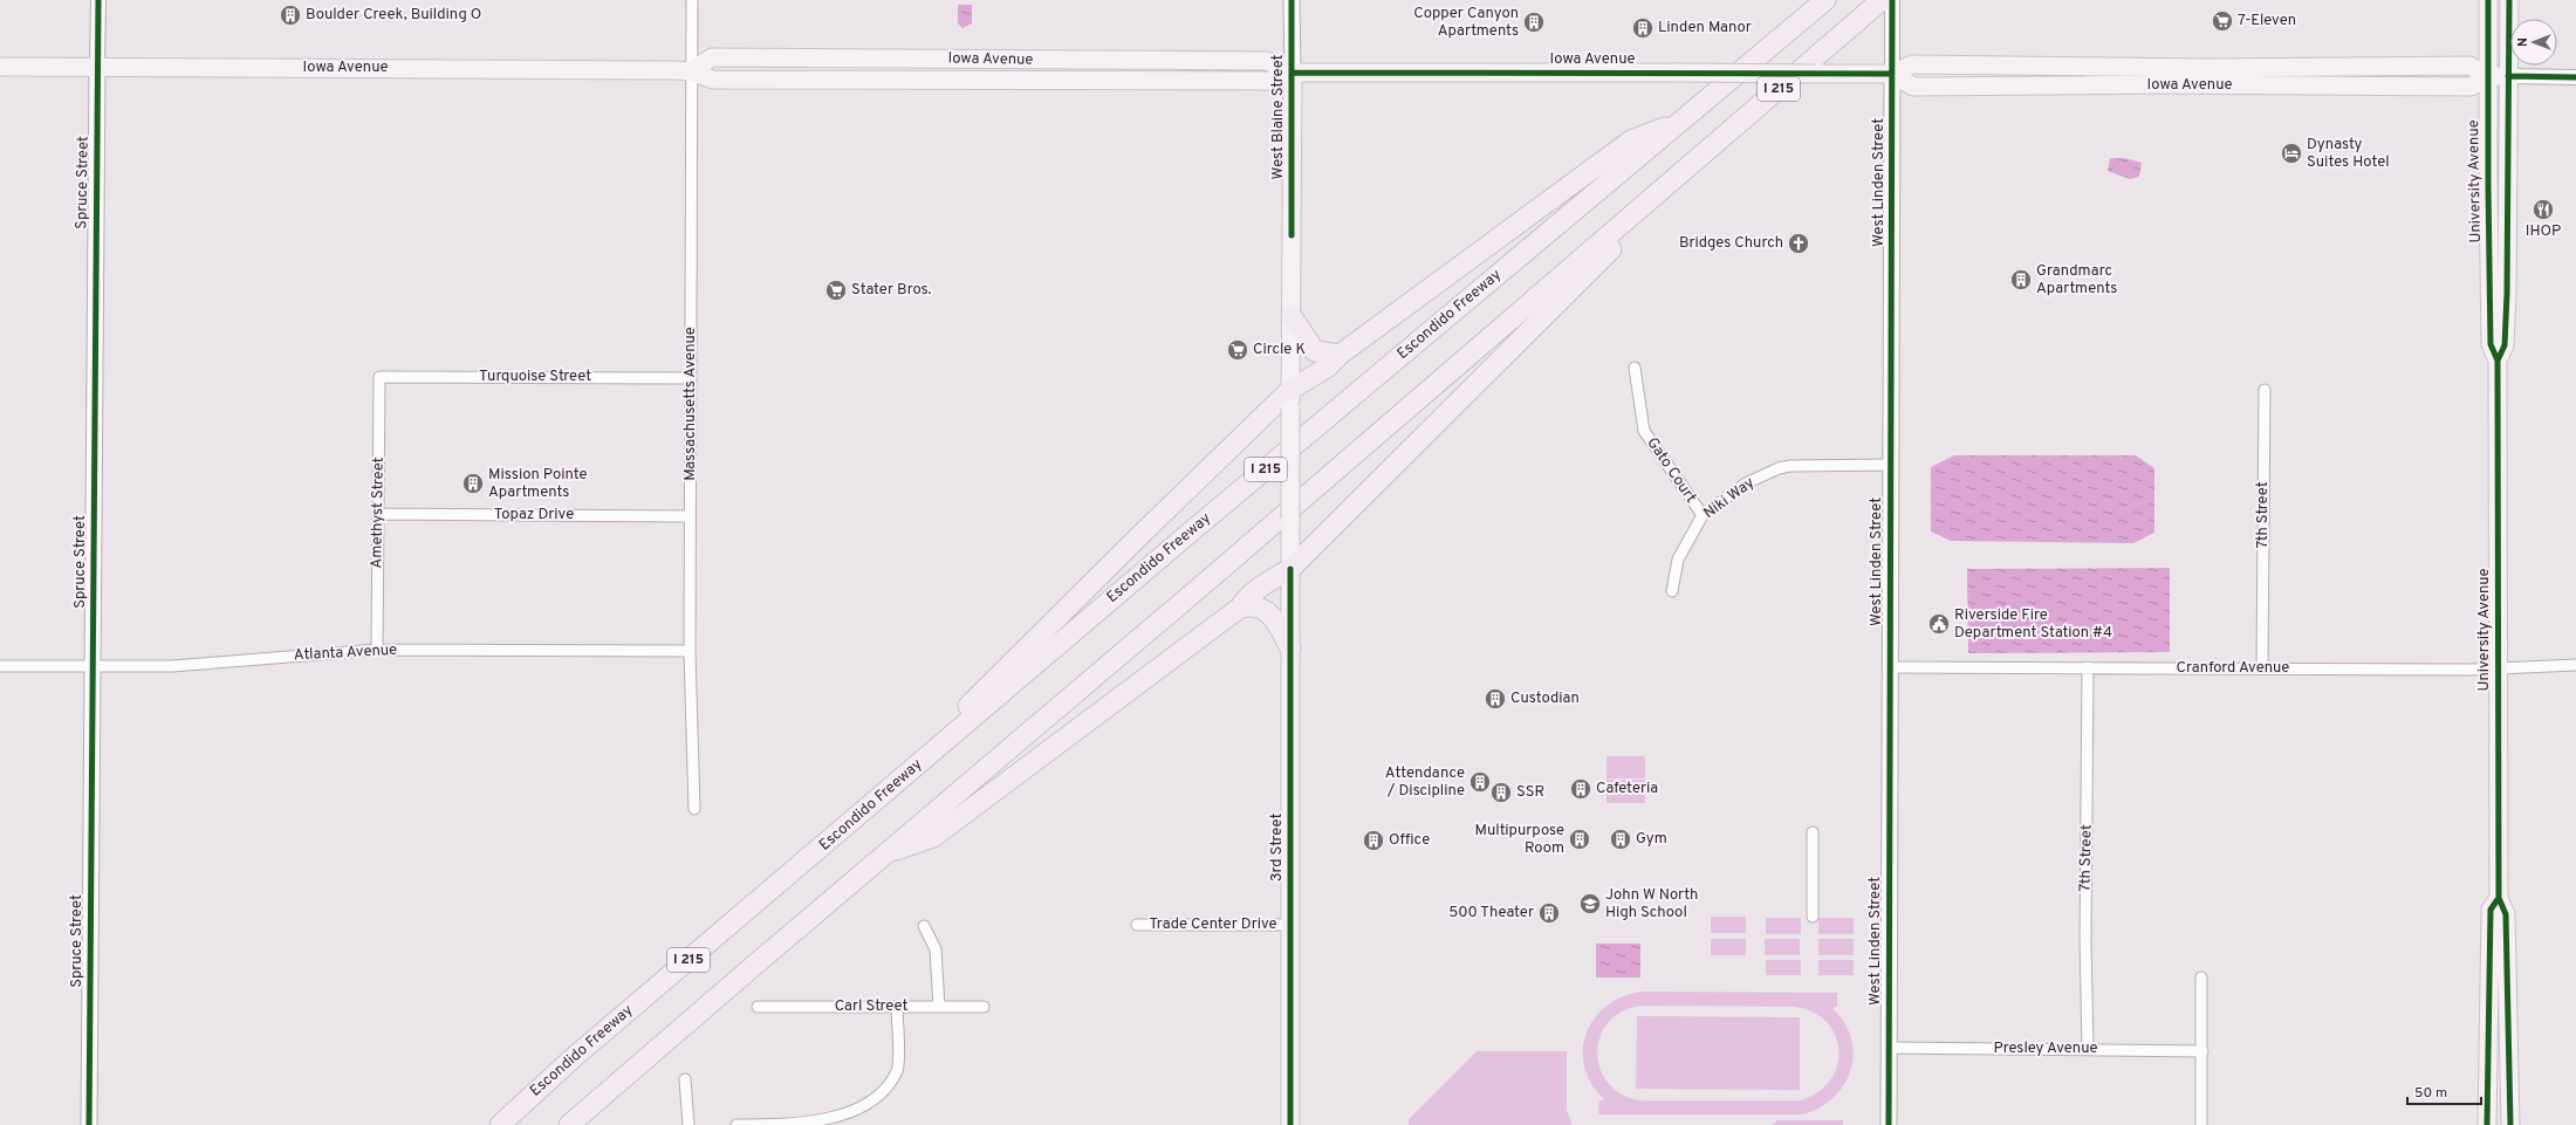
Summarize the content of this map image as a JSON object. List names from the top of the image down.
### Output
{
  "streets": {
    "highway": ["I 215", "Escondido Freeway"],
    "main road": [
      "Iowa Avenue",
      "West Blaine Street",
      "University Avenue",
      "Spruce Street",
      "West Linden Street",
      "3rd Street"
    ],
    "street": [
      "Turquoise Street",
      "Massachusetts Avenue",
      "Gato Court",
      "Niki Way",
      "Amethyst Street",
      "Topaz Drive",
      "7th Street",
      "Atlanta Avenue",
      "Cranford Avenue",
      "Trade Center Drive",
      "Carl Street",
      "Presley Avenue"
    ]
  },
  "crossings": [
    ["Iowa Avenue", "West Blaine Street"],
    ["Iowa Avenue", "University Avenue"],
    ["Iowa Avenue", "Spruce Street"],
    ["Iowa Avenue", "West Linden Street"],
    ["Iowa Avenue", "Massachusetts Avenue"],
    ["West Blaine Street", "3rd Street"],
    ["University Avenue", "Cranford Avenue"],
    ["Spruce Street", "Atlanta Avenue"],
    ["West Linden Street", "Niki Way"],
    ["West Linden Street", "Cranford Avenue"],
    ["West Linden Street", "Presley Avenue"],
    ["Turquoise Street", "Massachusetts Avenue"],
    ["Turquoise Street", "Amethyst Street"],
    ["Massachusetts Avenue", "Topaz Drive"],
    ["Massachusetts Avenue", "Atlanta Avenue"],
    ["Gato Court", "Niki Way"],
    ["Amethyst Street", "Topaz Drive"],
    ["Amethyst Street", "Atlanta Avenue"],
    ["7th Street", "Cranford Avenue"],
    ["7th Street", "Presley Avenue"],
    ["3rd Street", "Trade Center Drive"]
  ],
  "places": {
    "building": [
      "Boulder Creek, Building O",
      "Copper Canyon Apartments",
      "Linden Manor",
      "Grandmarc Apartments",
      "Mission Pointe Apartments",
      "Custodian",
      "Attendance / Discipline",
      "Cafeteria",
      "SSR",
      "Multipurpose Room",
      "Gym",
      "Office",
      "500 Theater"
    ],
    "supermarket": ["7-Eleven", "Stater Bros.", "Circle K"],
    "hotel": ["Dynasty Suites Hotel"],
    "restaurant": ["IHOP"],
    "church": ["Bridges Church"],
    "public building": ["Riverside Fire Department Station #4"],
    "school or university": ["John W North High School"]
  },
  "scale_bar": "50 m",
  "north": "left"
}
